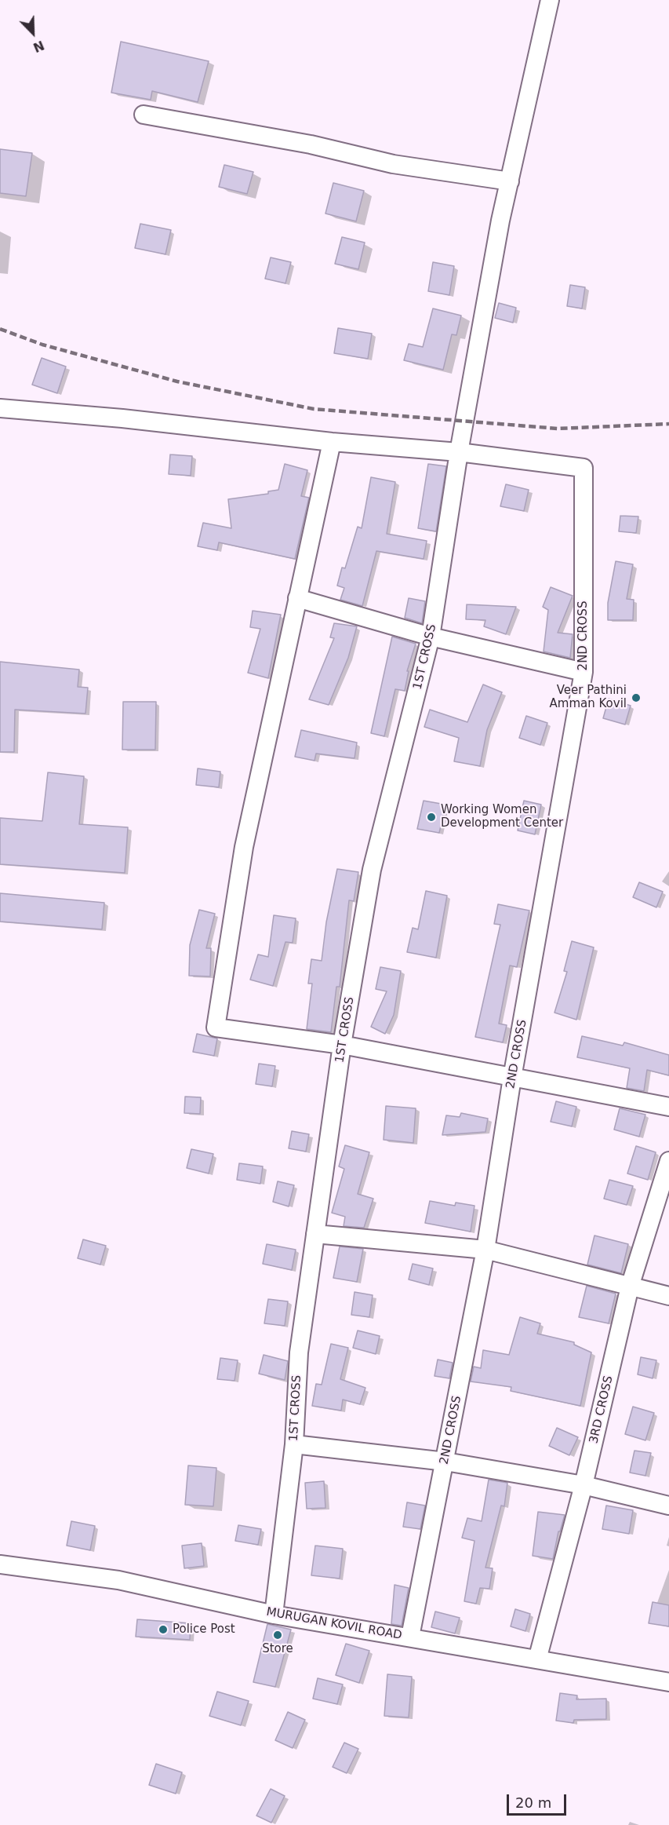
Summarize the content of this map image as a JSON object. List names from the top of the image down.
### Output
{
  "streets": {
    "street": [
      "2ND CROSS",
      "1ST CROSS",
      "3RD CROSS",
      "MURUGAN KOVIL ROAD"
    ]
  },
  "crossings": [
    ["2ND CROSS", "1ST CROSS"],
    ["2ND CROSS", "MURUGAN KOVIL ROAD"],
    ["1ST CROSS", "MURUGAN KOVIL ROAD"],
    ["3RD CROSS", "MURUGAN KOVIL ROAD"]
  ],
  "places": [
    "Veer Pathini Amman Kovil",
    "Working Women Development Center",
    "Police Post",
    "Store"
  ],
  "scale_bar": "20 m",
  "north": "bottom right"
}
